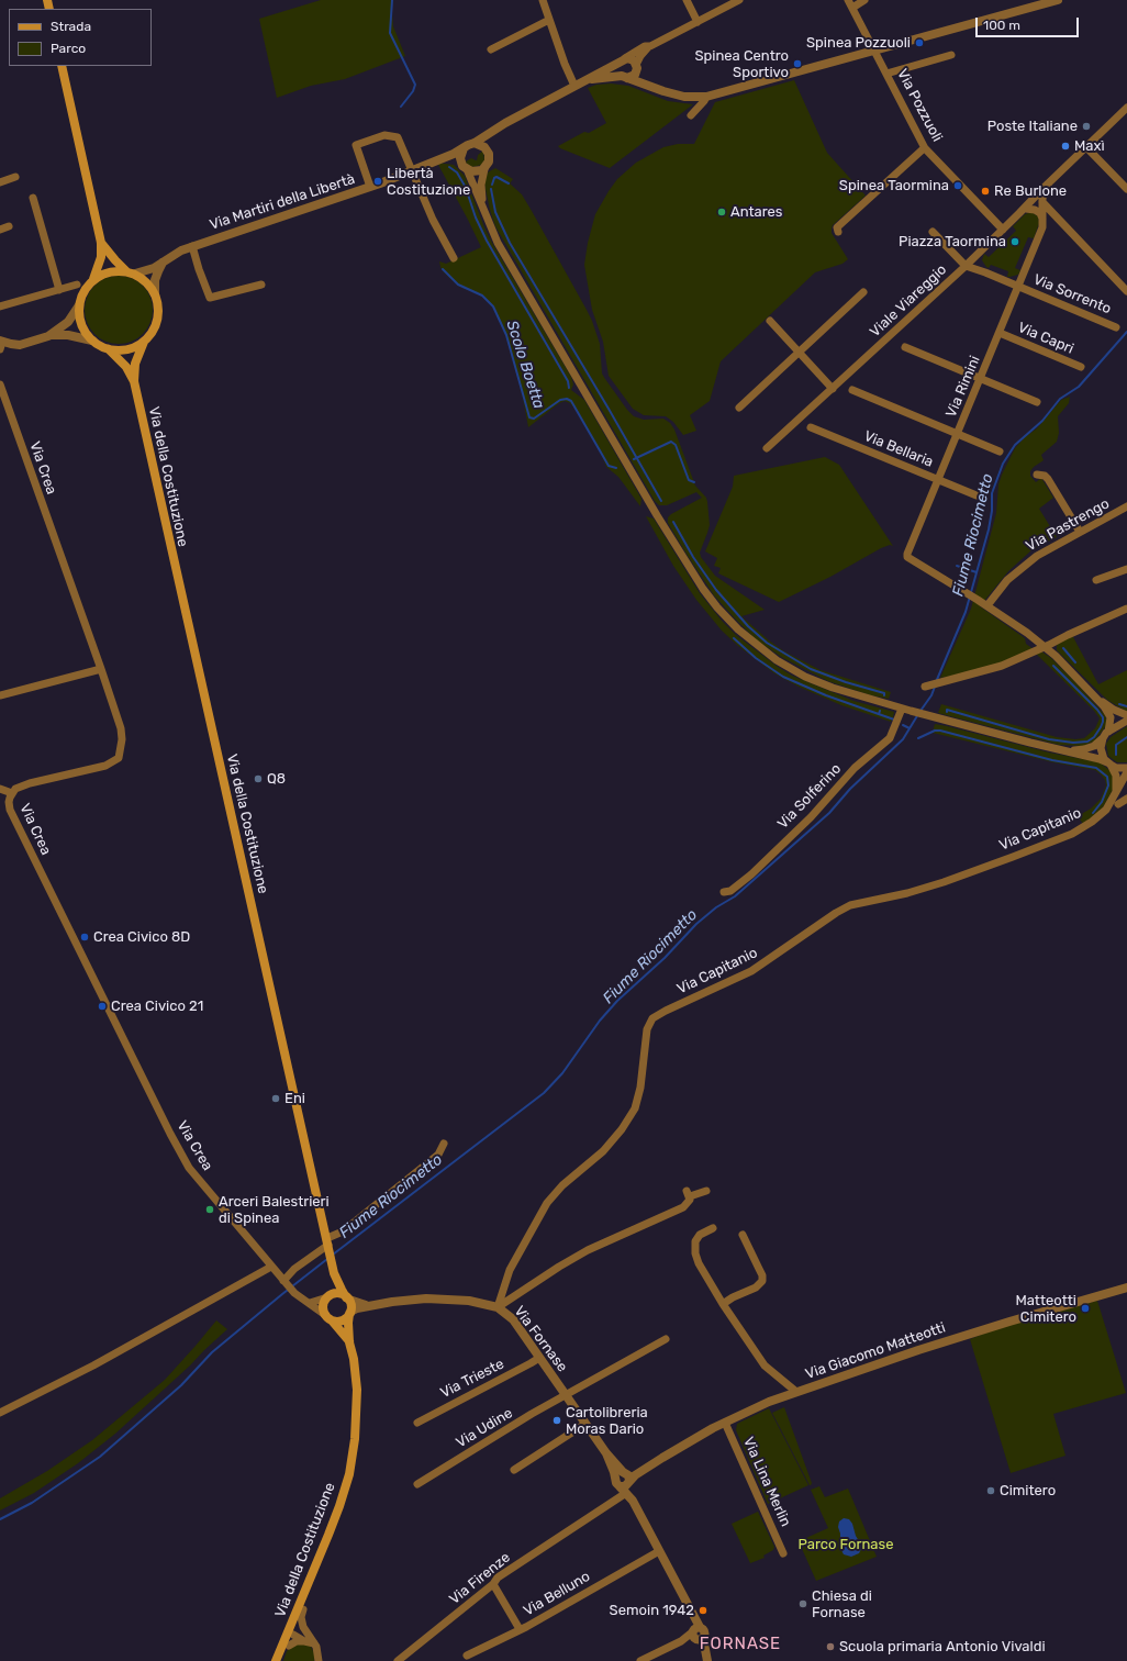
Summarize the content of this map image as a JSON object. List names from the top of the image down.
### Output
{
  "streets": {
    "main road": ["Via della Costituzione"],
    "street": [
      "Via Pozzuoli",
      "Via Martiri della Libertà",
      "Via Sorrento",
      "Viale Viareggio",
      "Via Capri",
      "Via Rimini",
      "Via Bellaria",
      "Via Crea",
      "Via Pastrengo",
      "Via Solferino",
      "Via Capitanio",
      "Via Fornase",
      "Via Giacomo Matteotti",
      "Via Trieste",
      "Via Udine",
      "Via Lina Merlin",
      "Via Firenze",
      "Via Belluno"
    ]
  },
  "crossings": [
    ["Via Pozzuoli", "Viale Viareggio"],
    ["Via Martiri della Libertà", "Via della Costituzione"],
    ["Via Sorrento", "Via Rimini"],
    ["Viale Viareggio", "Via Rimini"],
    ["Via Capri", "Via Rimini"],
    ["Via Rimini", "Via Bellaria"],
    ["Via Rimini", "Via Pastrengo"],
    ["Via Crea", "Via della Costituzione"],
    ["Via Crea", "Via Fornase"],
    ["Via della Costituzione", "Via Fornase"],
    ["Via Capitanio", "Via Fornase"],
    ["Via Fornase", "Via Giacomo Matteotti"],
    ["Via Fornase", "Via Trieste"],
    ["Via Fornase", "Via Udine"],
    ["Via Fornase", "Via Firenze"],
    ["Via Fornase", "Via Belluno"],
    ["Via Giacomo Matteotti", "Via Lina Merlin"],
    ["Via Giacomo Matteotti", "Via Firenze"]
  ],
  "districts": ["FORNASE"],
  "water": ["Scolo Boetta", "Fiume Riocimetto"],
  "parks": ["Parco Fornase"],
  "places": [
    "Spinea Pozzuoli",
    "Spinea Centro Sportivo",
    "Poste Italiane",
    "Maxì",
    "Libertà Costituzione",
    "Spinea Taormina",
    "Re Burlone",
    "Antares",
    "Piazza Taormina",
    "Q8",
    "Crea Civico 8D",
    "Crea Civico 21",
    "Eni",
    "Arceri Balestrieri di Spinea",
    "Matteotti Cimitero",
    "Cartolibreria Moras Dario",
    "Cimitero",
    "Chiesa di Fornase",
    "Semoin 1942",
    "Scuola primaria Antonio Vivaldi"
  ],
  "legend": ["Strada", "Parco"],
  "scale_bar": "100 m"
}
